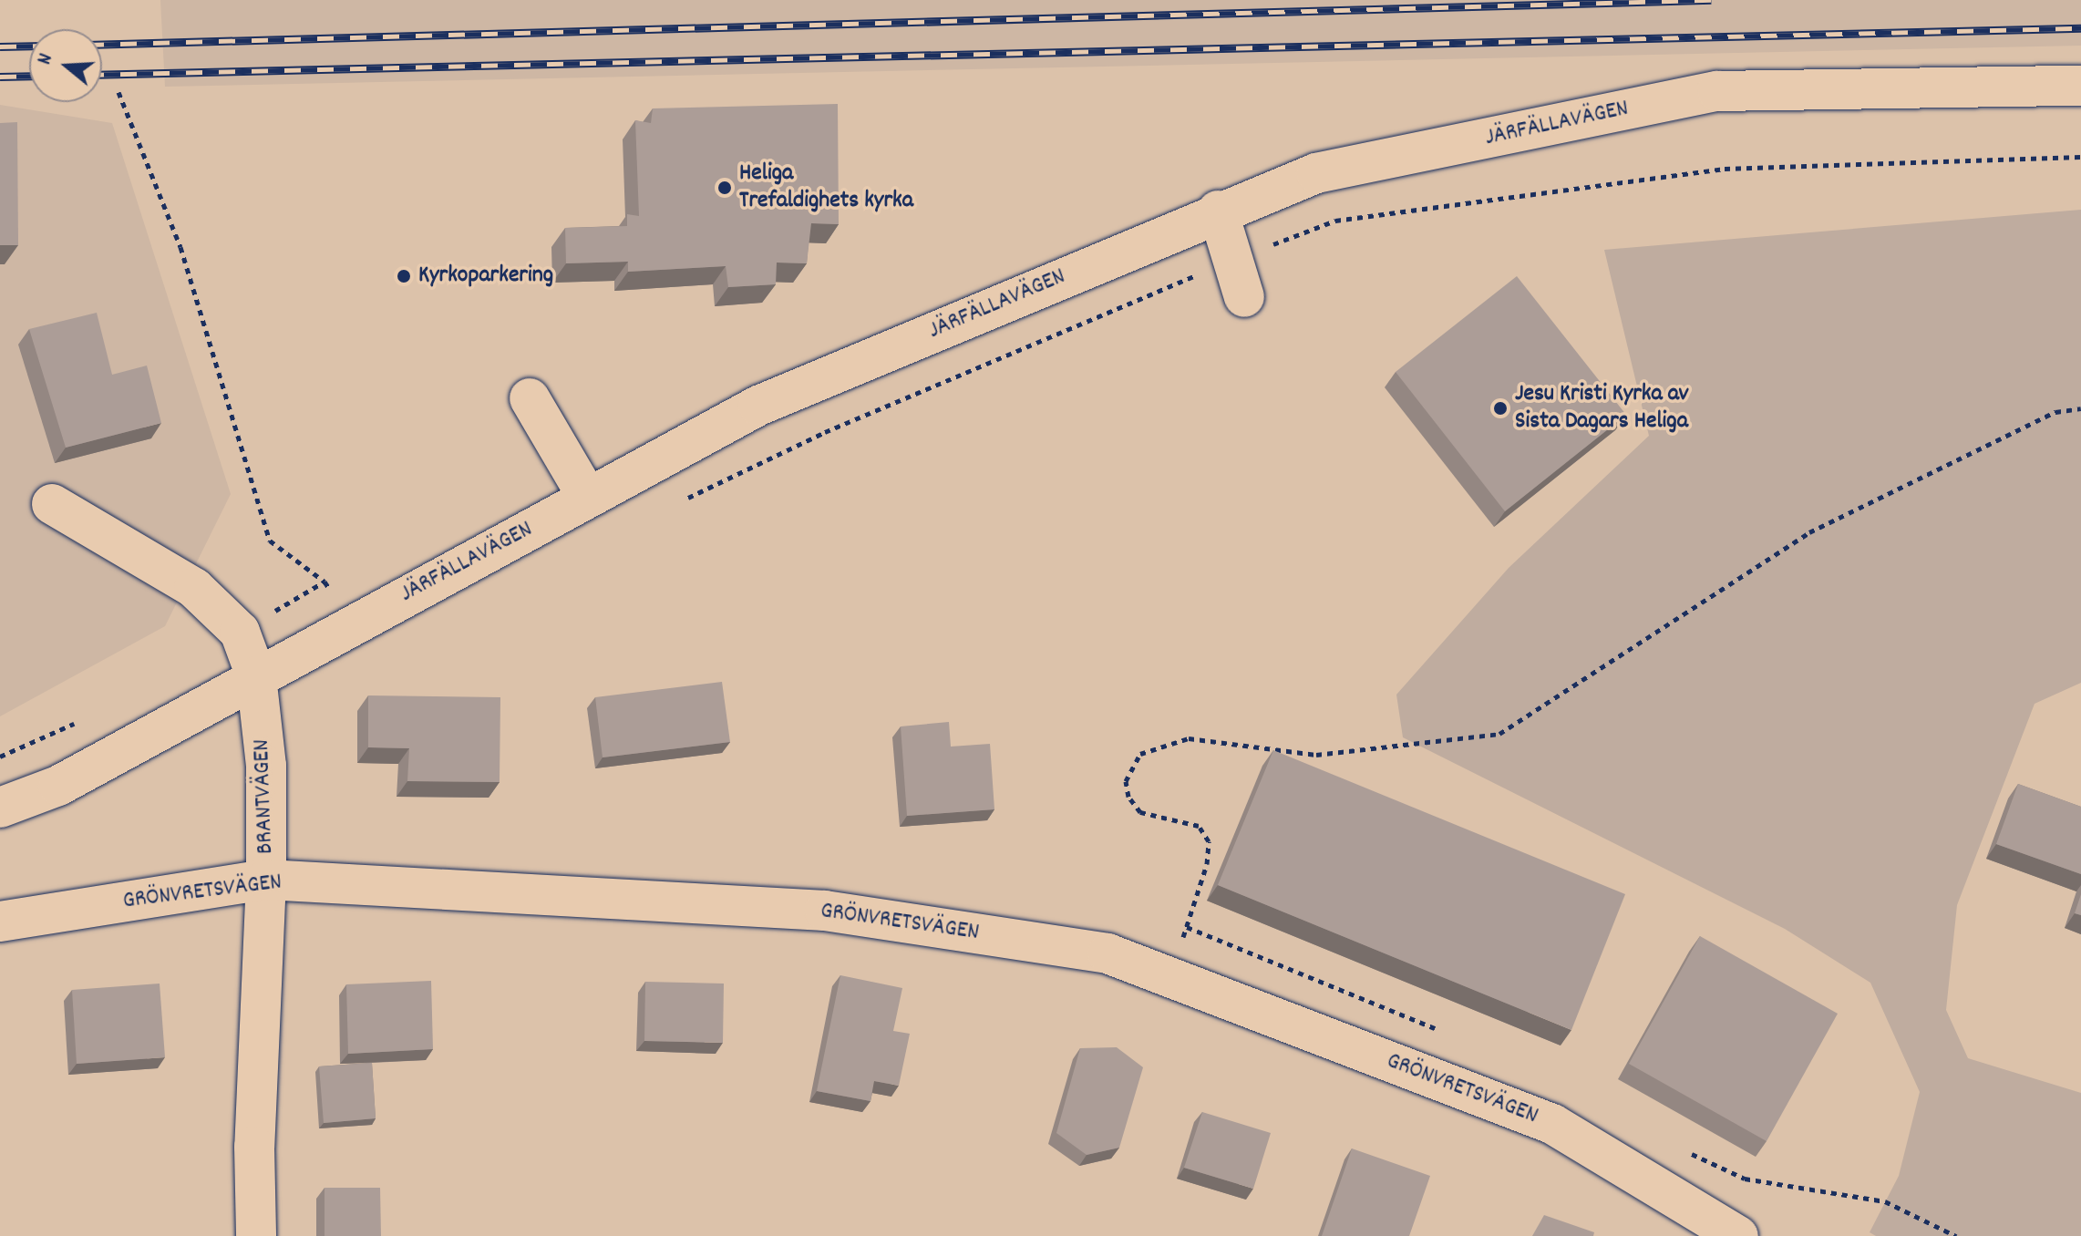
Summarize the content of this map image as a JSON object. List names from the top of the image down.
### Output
{
  "streets": {
    "street": ["JÄRFÄLLAVÄGEN", "BRANTVÄGEN", "GRÖNVRETSVÄGEN"]
  },
  "crossings": [
    ["JÄRFÄLLAVÄGEN", "BRANTVÄGEN"],
    ["BRANTVÄGEN", "GRÖNVRETSVÄGEN"]
  ],
  "places": ["Heliga Trefaldighets kyrka", "Kyrkoparkering", "Jesu Kristi Kyrka av Sista Dagars Heliga"],
  "north": "left"
}
